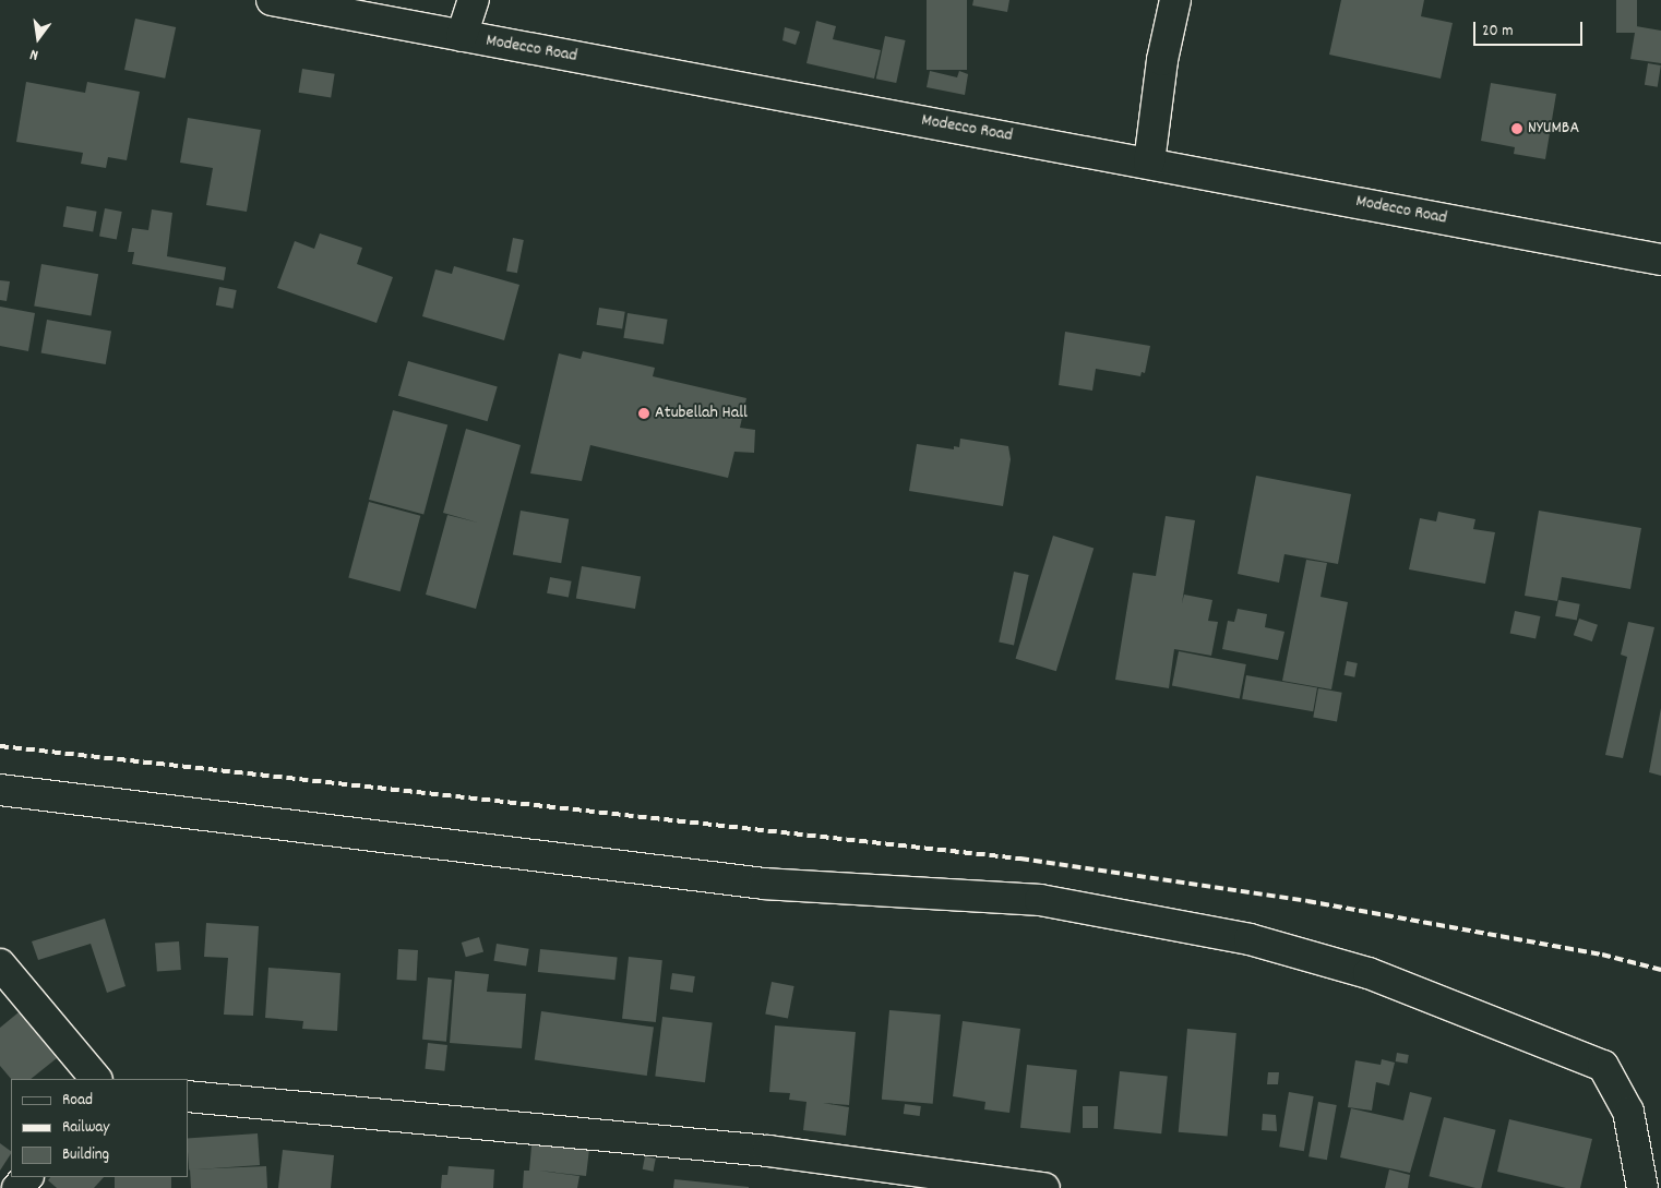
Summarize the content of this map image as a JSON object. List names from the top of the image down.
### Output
{
  "streets": {
    "street": ["Modecco Road"]
  },
  "places": ["NYUMBA", "Atubellah Hall"],
  "legend": ["Road", "Railway", "Building"],
  "scale_bar": "20 m",
  "north": "bottom"
}
